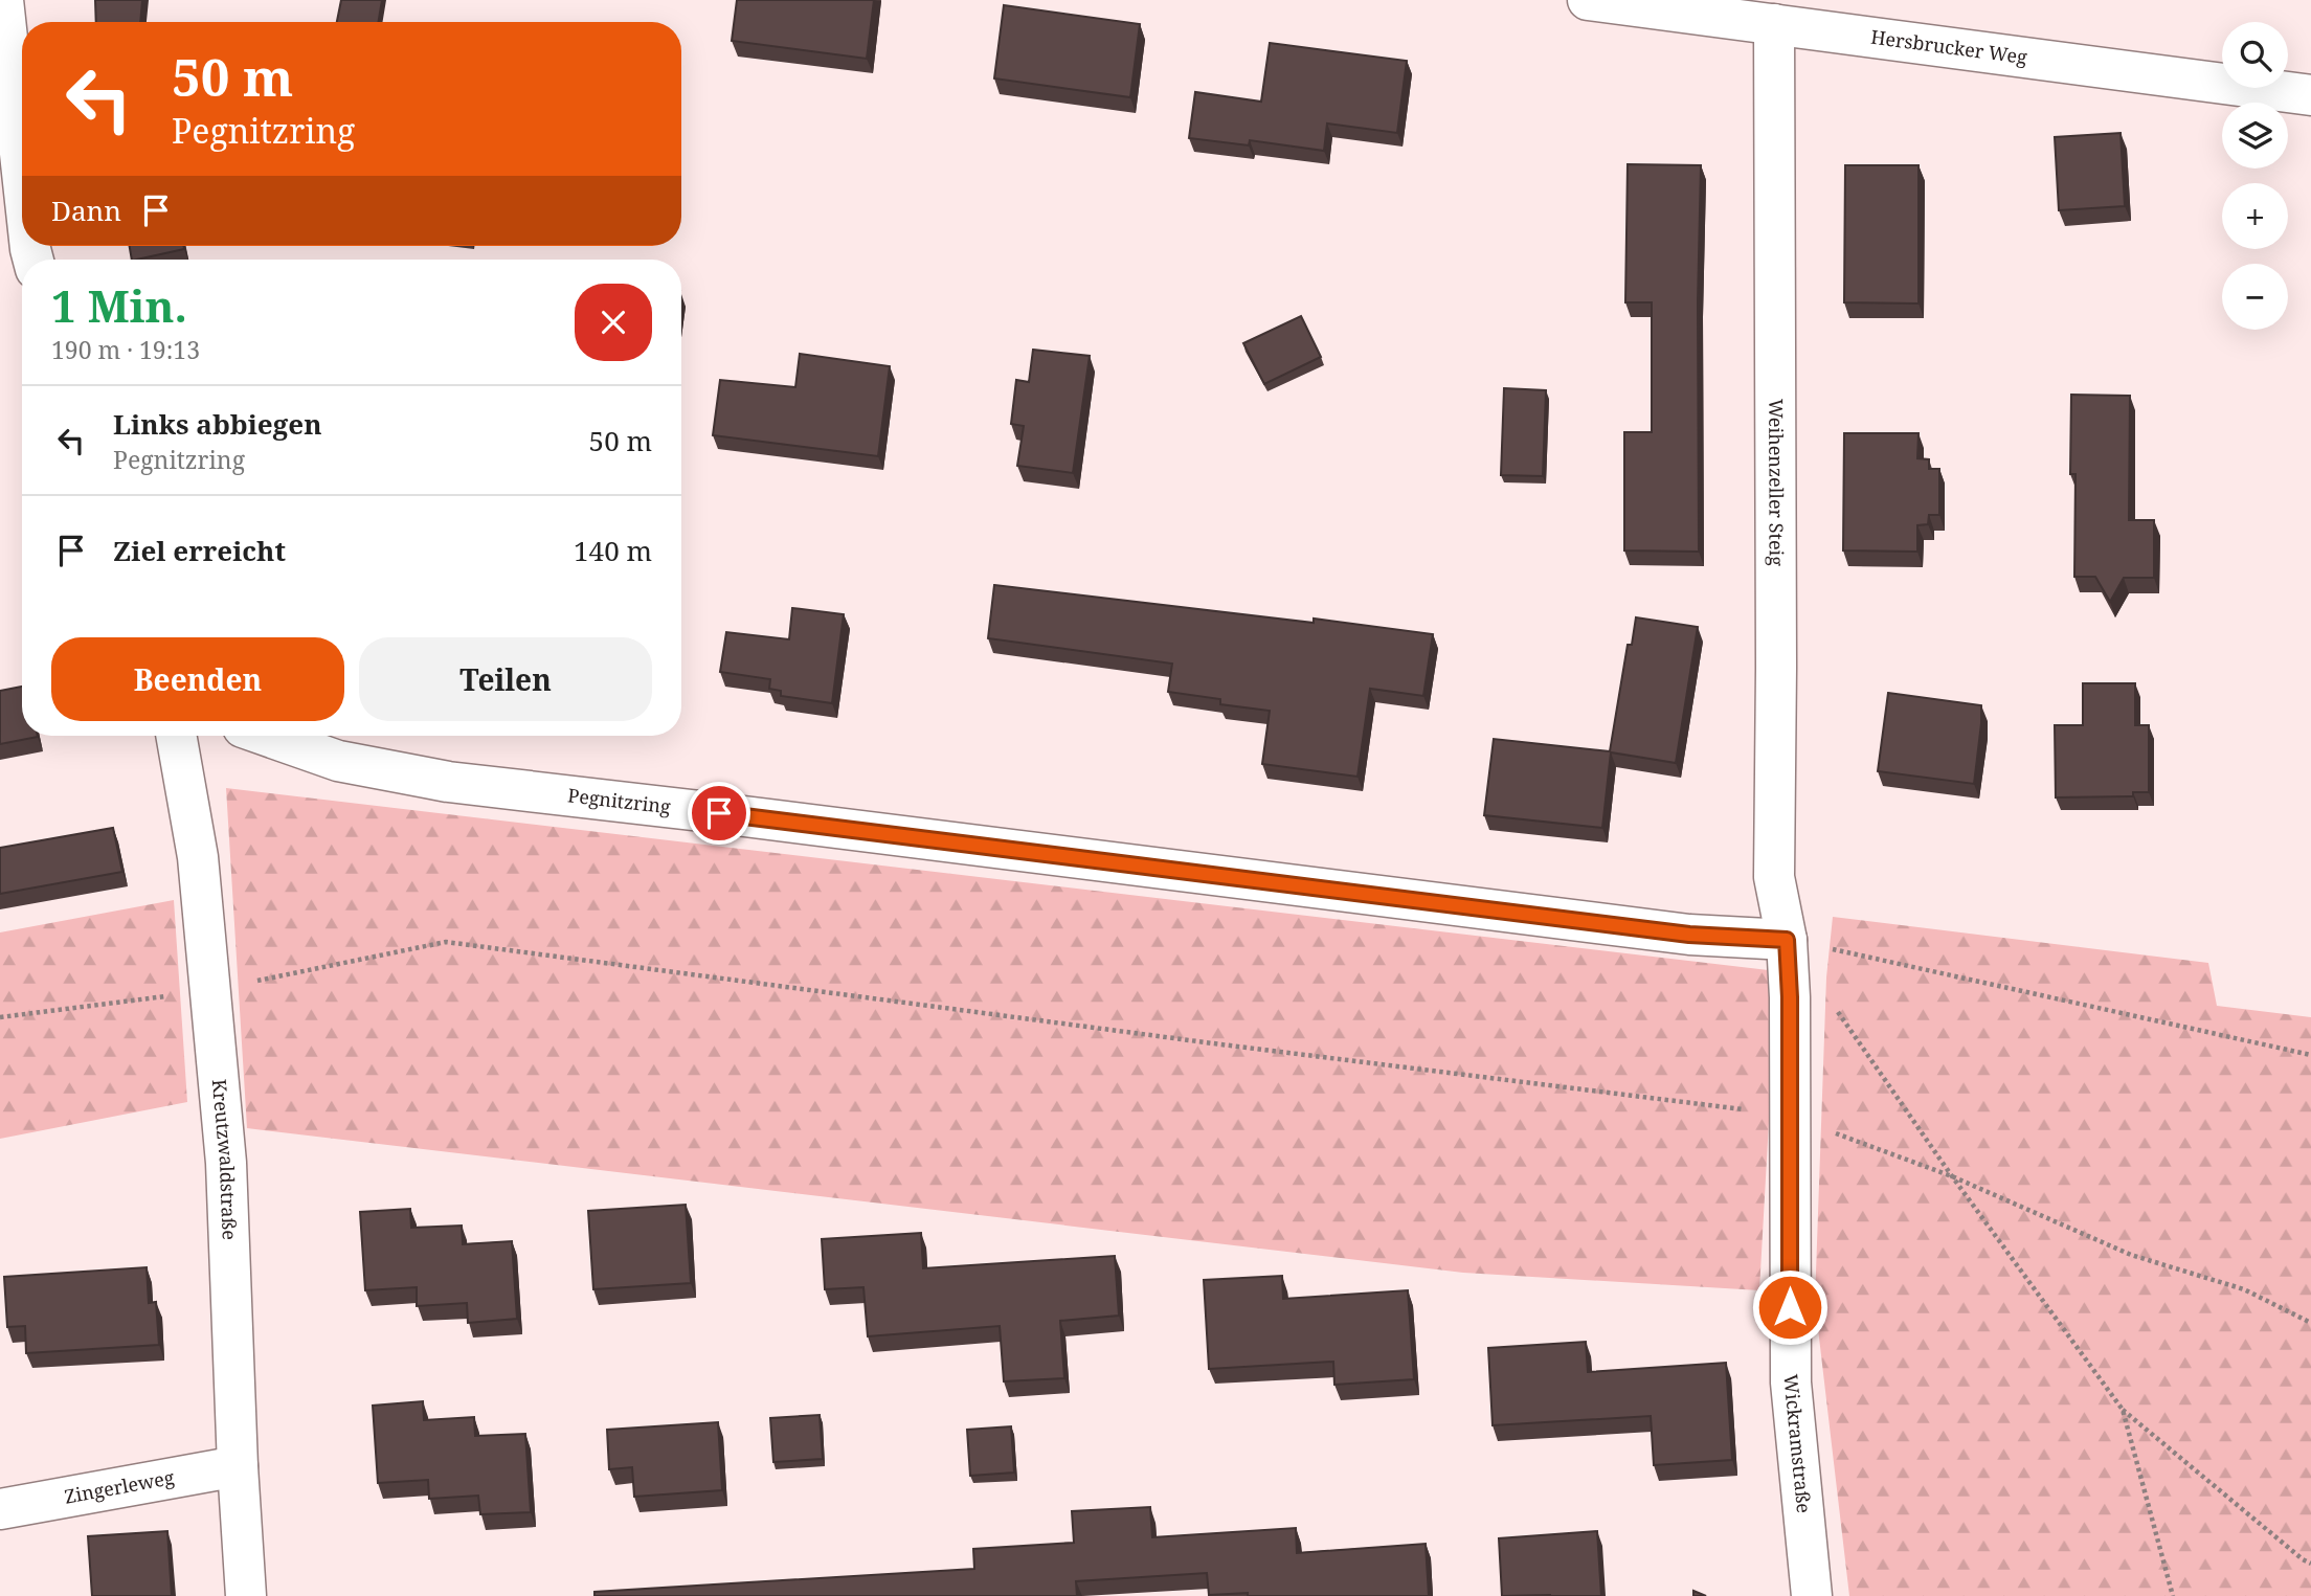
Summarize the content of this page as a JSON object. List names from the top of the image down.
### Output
{
  "streets": {
    "street": [
      "Hersbrucker Weg",
      "Weihenzeller Steig",
      "Pegnitzring",
      "Kreutzwaldstraße",
      "Wickramstraße",
      "Zingerleweg"
    ]
  },
  "crossings": [
    ["Hersbrucker Weg", "Weihenzeller Steig"],
    ["Weihenzeller Steig", "Pegnitzring"],
    ["Weihenzeller Steig", "Wickramstraße"],
    ["Pegnitzring", "Wickramstraße"],
    ["Kreutzwaldstraße", "Zingerleweg"]
  ],
  "page": {
    "map_buttons": ["+", "−"],
    "turn": ["50 m", "Pegnitzring"],
    "then": "Dann",
    "heading": ["1 Min.", "190 m · 19:13"],
    "list": [
      {
        "name": "Links abbiegen",
        "note": "Pegnitzring",
        "value": "50 m"
      },
      {
        "name": "Ziel erreicht",
        "value": "140 m"
      }
    ],
    "buttons": ["Beenden", "Teilen"]
  }
}
